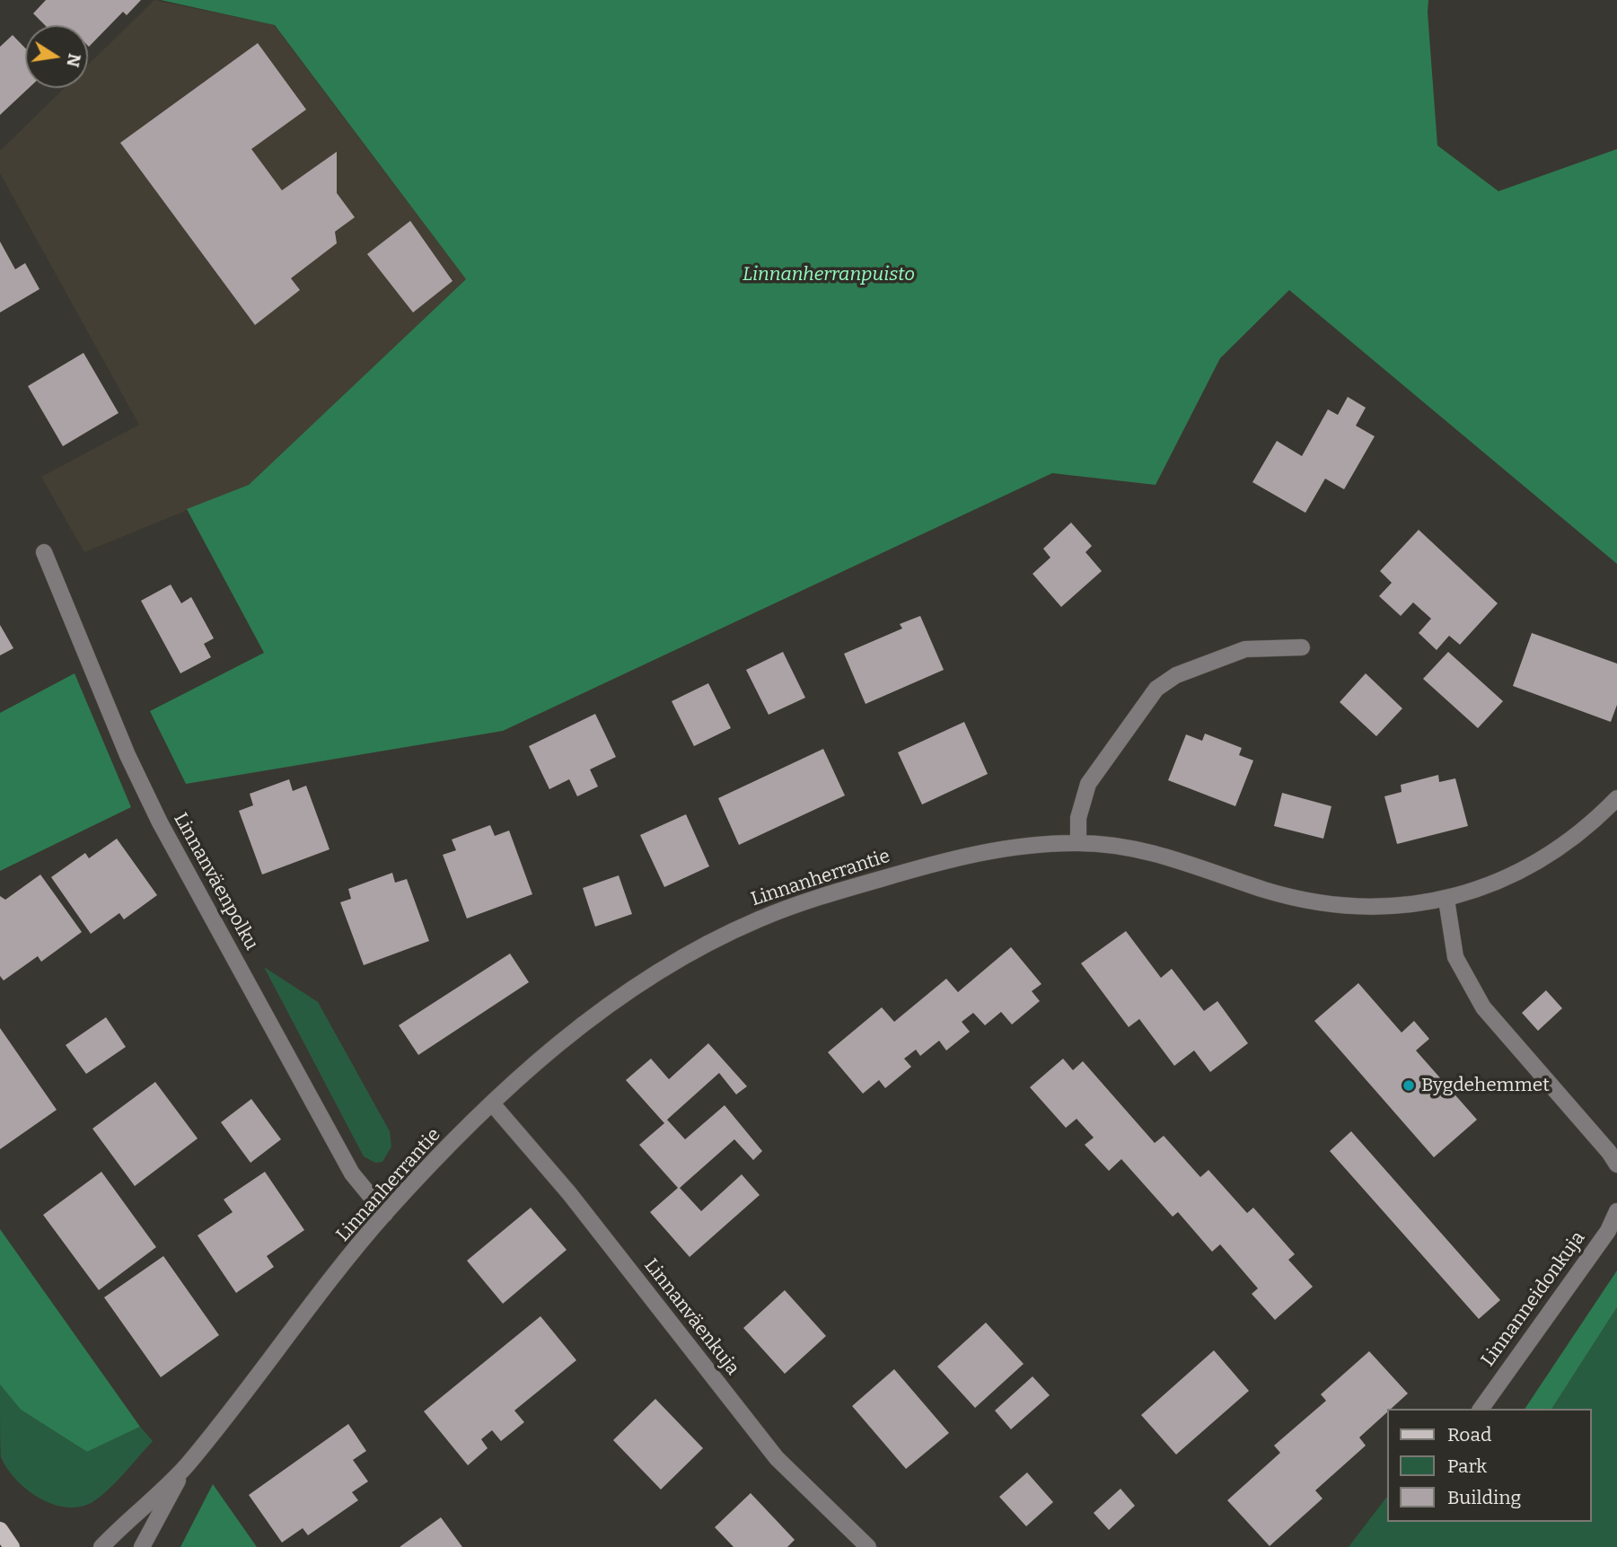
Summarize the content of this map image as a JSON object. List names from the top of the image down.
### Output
{
  "streets": {
    "street": [
      "Linnanherrantie",
      "Linnanväenpolku",
      "Linnanneidonkuja",
      "Linnanväenkuja"
    ]
  },
  "crossings": [
    ["Linnanherrantie", "Linnanväenpolku"],
    ["Linnanherrantie", "Linnanväenkuja"]
  ],
  "parks": ["Linnanherranpuisto"],
  "places": ["Bygdehemmet"],
  "legend": ["Road", "Park", "Building"],
  "north": "right"
}
